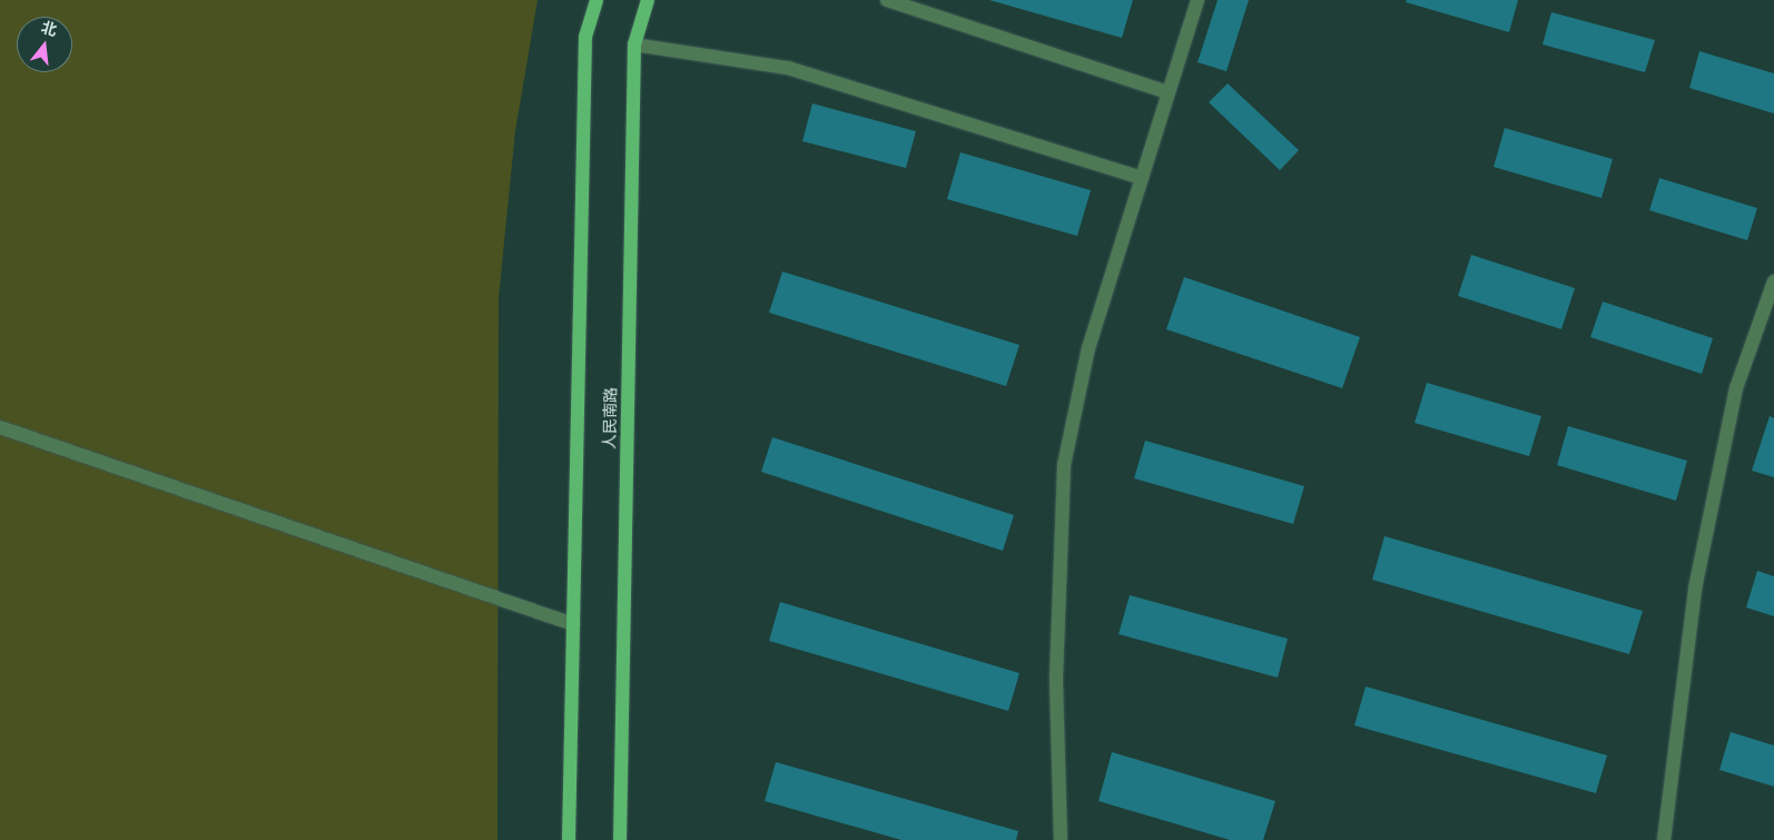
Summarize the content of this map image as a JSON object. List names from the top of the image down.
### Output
{
  "streets": {
    "main road": ["人民南路"]
  },
  "north": "top"
}
